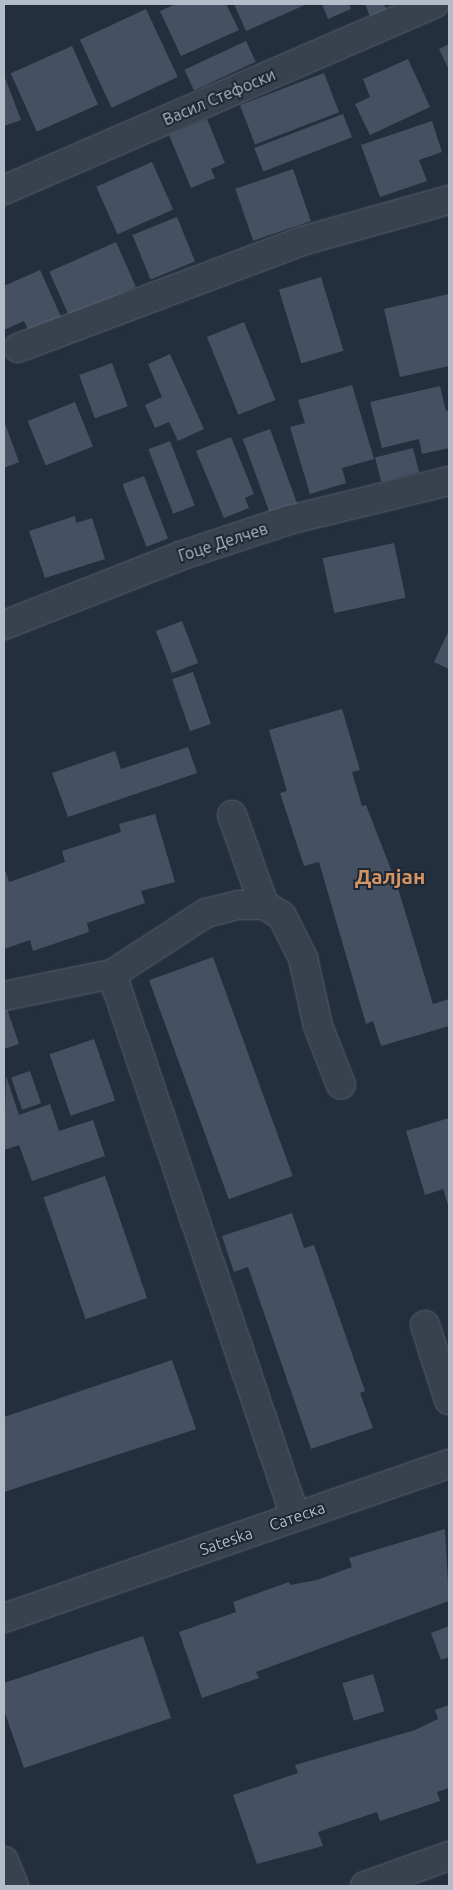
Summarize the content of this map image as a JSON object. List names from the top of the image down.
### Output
{
  "streets": {
    "street": [
      "Васил Стефоски",
      "Гоце Делчев",
      "Сатеска",
      "Sateska"
    ]
  },
  "crossings": [
    ["Сатеска", "Sateska"]
  ],
  "districts": ["Далјан"]
}
